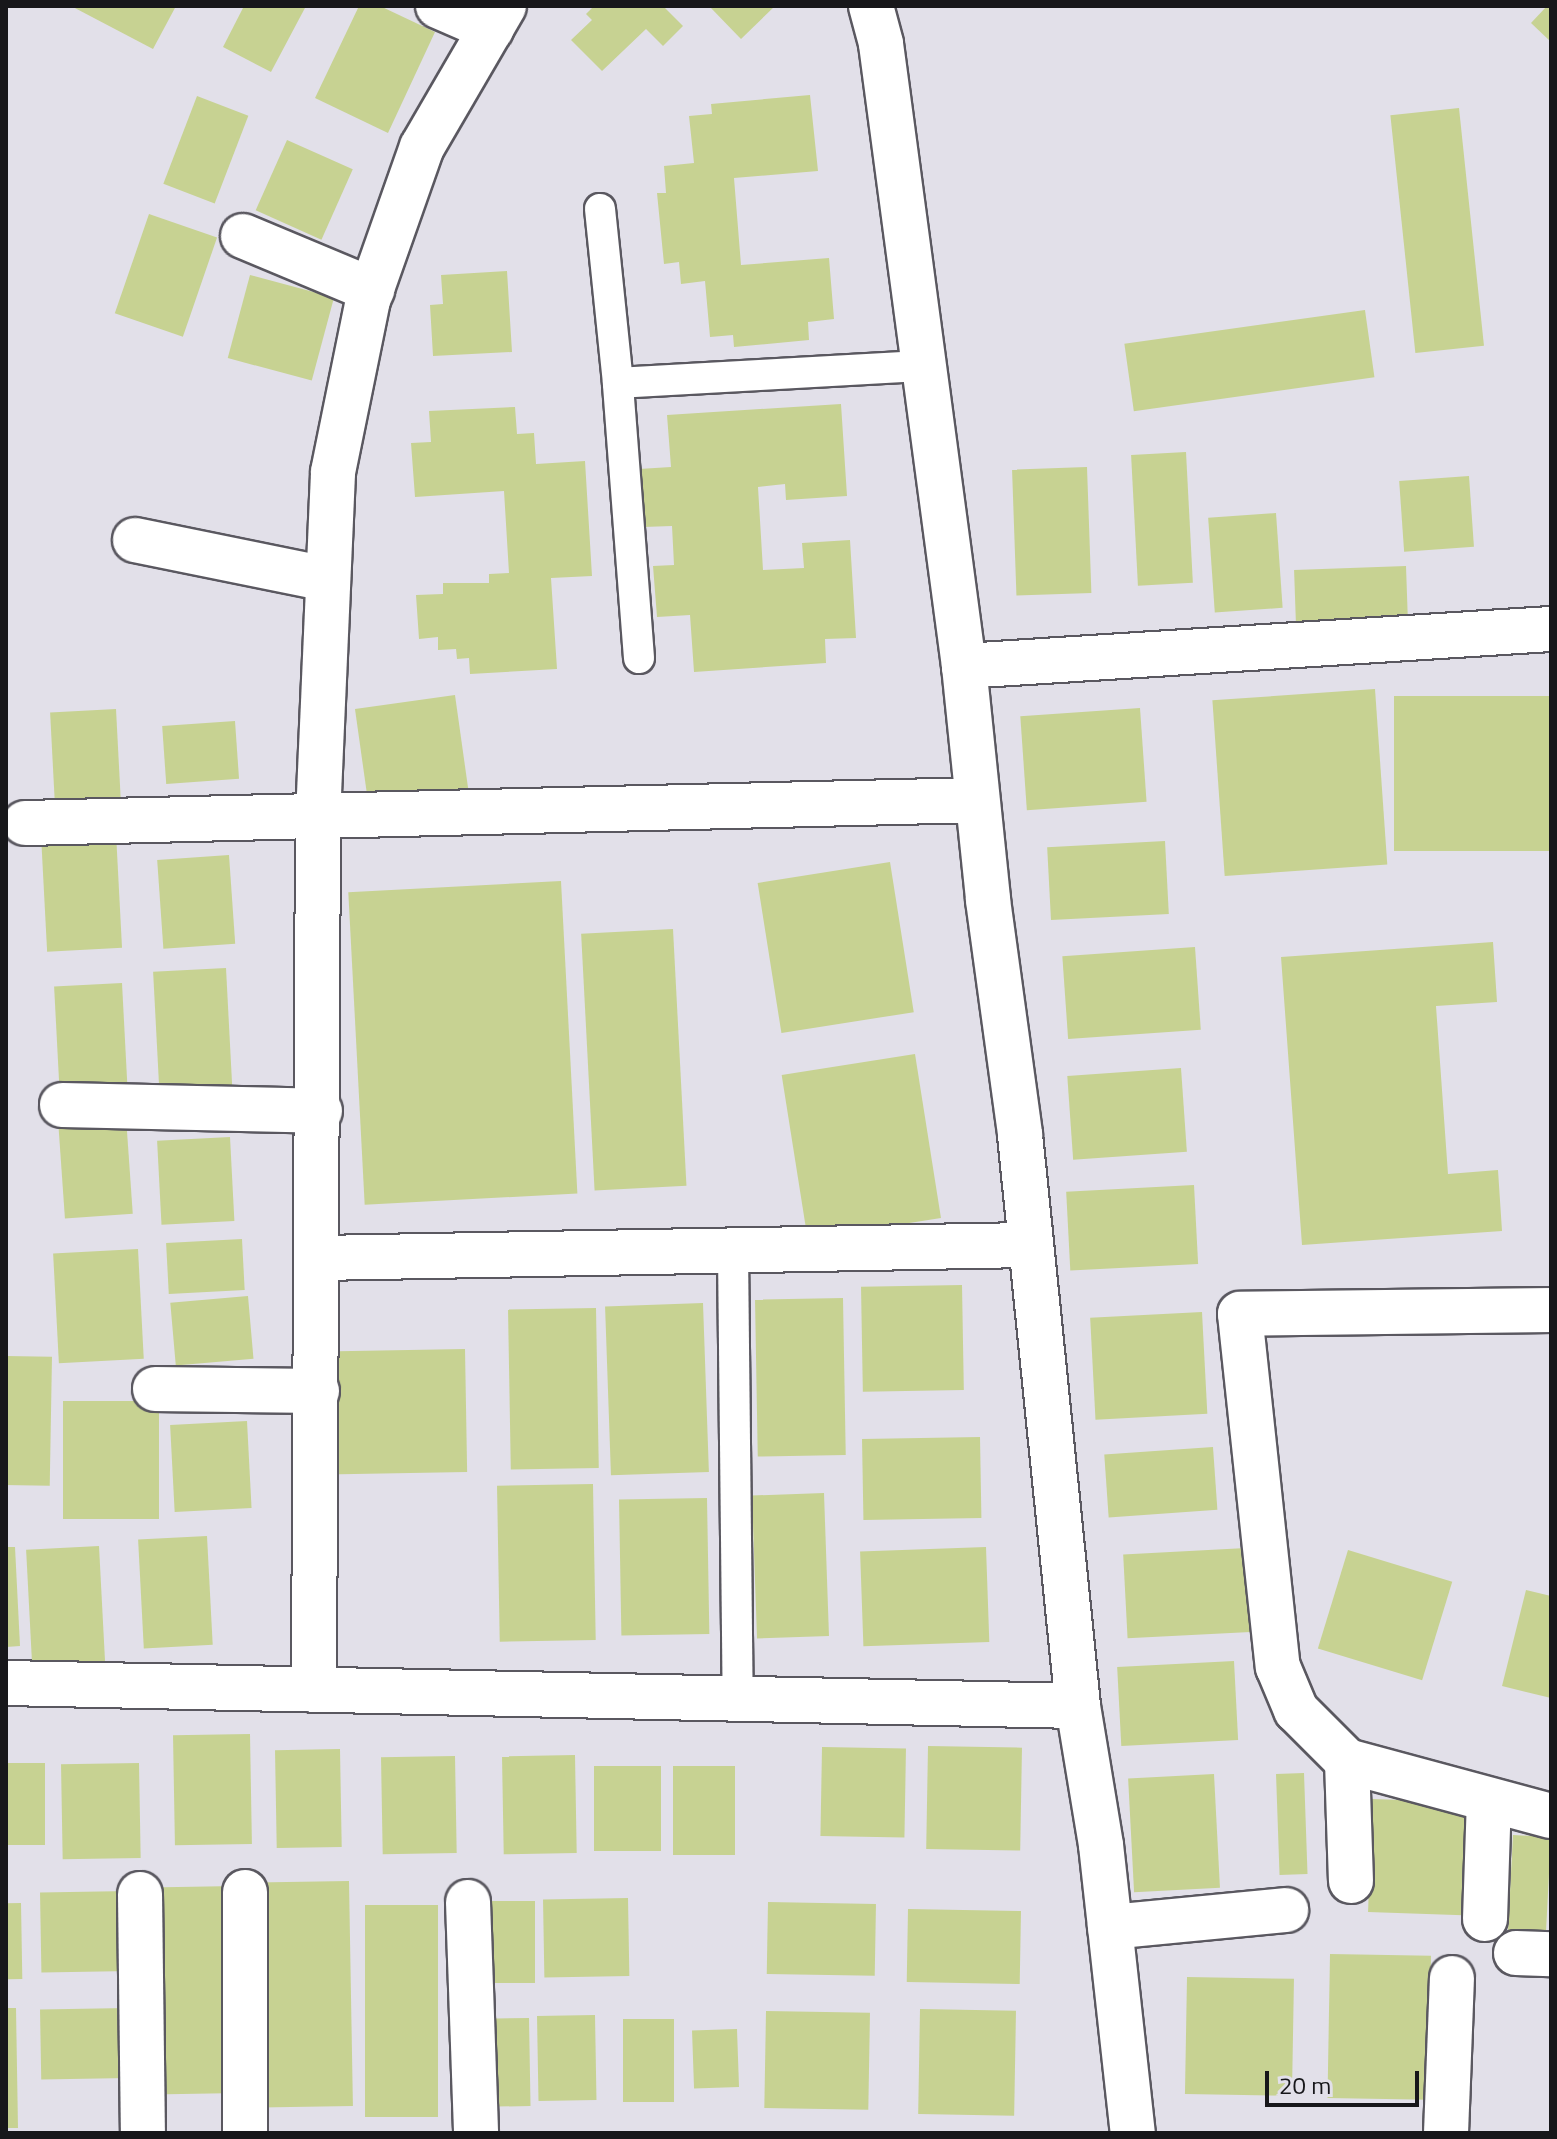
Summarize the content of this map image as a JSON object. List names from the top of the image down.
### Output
{
  "scale_bar": "20 m"
}
